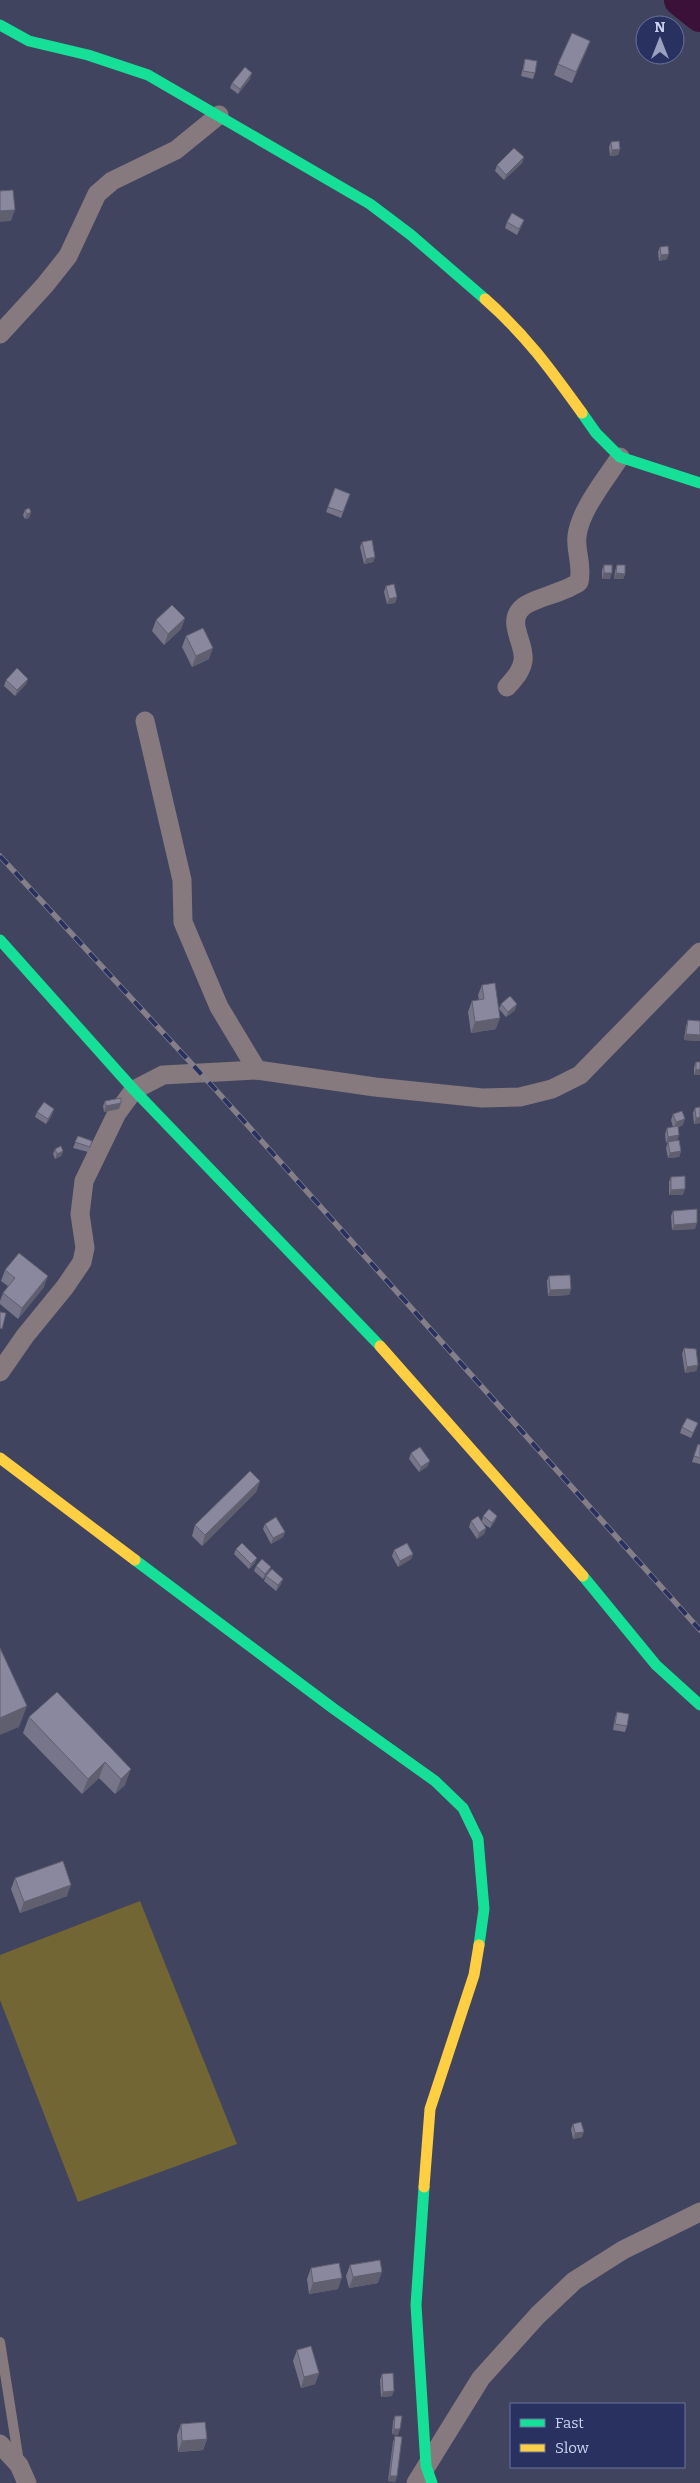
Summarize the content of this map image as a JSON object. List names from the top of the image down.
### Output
{
  "legend": ["Fast", "Slow"],
  "north": "top"
}
